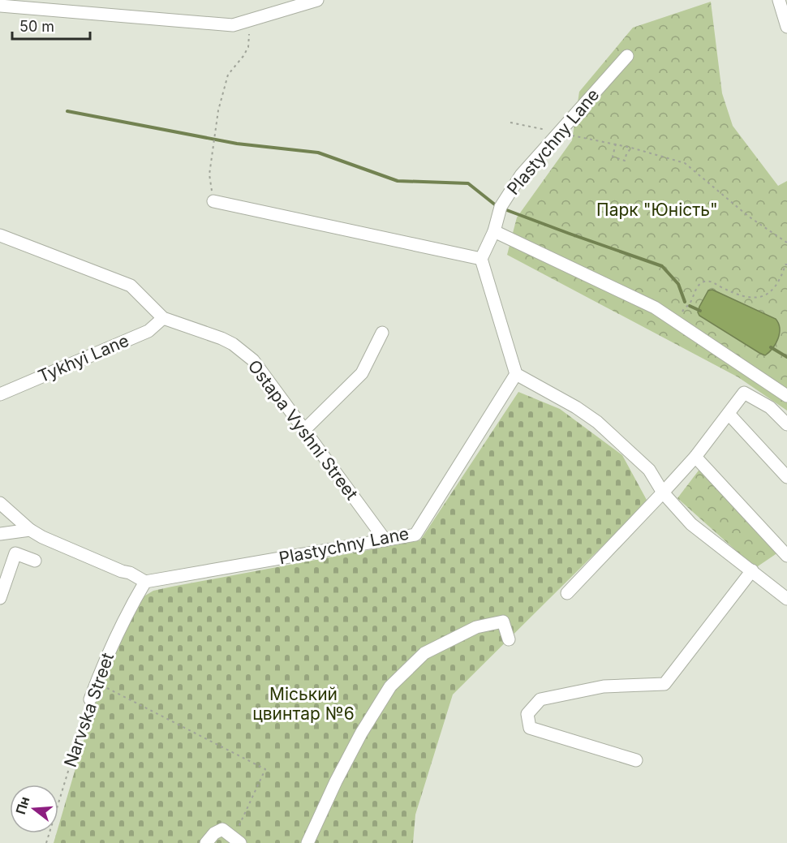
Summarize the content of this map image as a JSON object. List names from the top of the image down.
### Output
{
  "streets": {
    "street": [
      "Plastychny Lane",
      "Tykhyi Lane",
      "Ostapa Vyshni Street",
      "Narvska Street"
    ]
  },
  "crossings": [
    ["Plastychny Lane", "Ostapa Vyshni Street"],
    ["Plastychny Lane", "Narvska Street"],
    ["Tykhyi Lane", "Ostapa Vyshni Street"]
  ],
  "parks": ["Парк \"Юність\"", "Міський цвинтар №6"],
  "scale_bar": "50 m",
  "north": "left"
}
